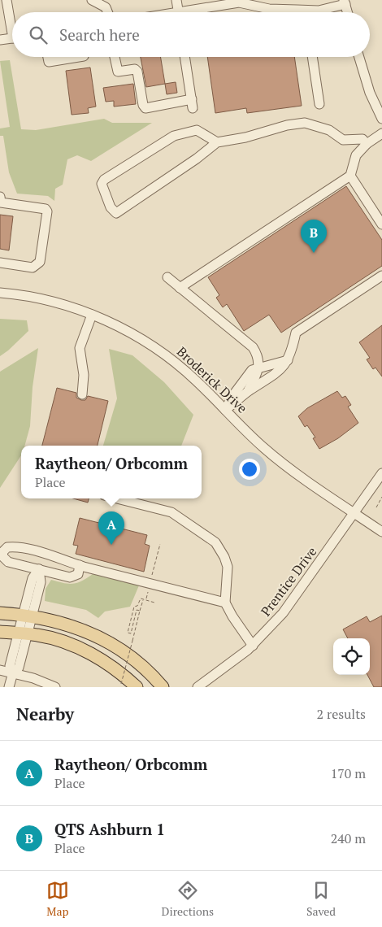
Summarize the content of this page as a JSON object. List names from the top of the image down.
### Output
{
  "streets": {
    "street": ["Broderick Drive", "Prentice Drive"]
  },
  "crossings": [
    ["Broderick Drive", "Prentice Drive"]
  ],
  "page": {
    "search": "Search here",
    "pins": ["B", "A"],
    "popup": ["Raytheon/ Orbcomm", "Place"],
    "heading": ["Nearby", "2 results"],
    "list": [
      {
        "mark": "A",
        "name": "Raytheon/ Orbcomm",
        "note": "Place",
        "value": "170 m"
      },
      {
        "mark": "B",
        "name": "QTS Ashburn 1",
        "note": "Place",
        "value": "240 m"
      }
    ],
    "nav": ["Map", "Directions", "Saved"]
  }
}
